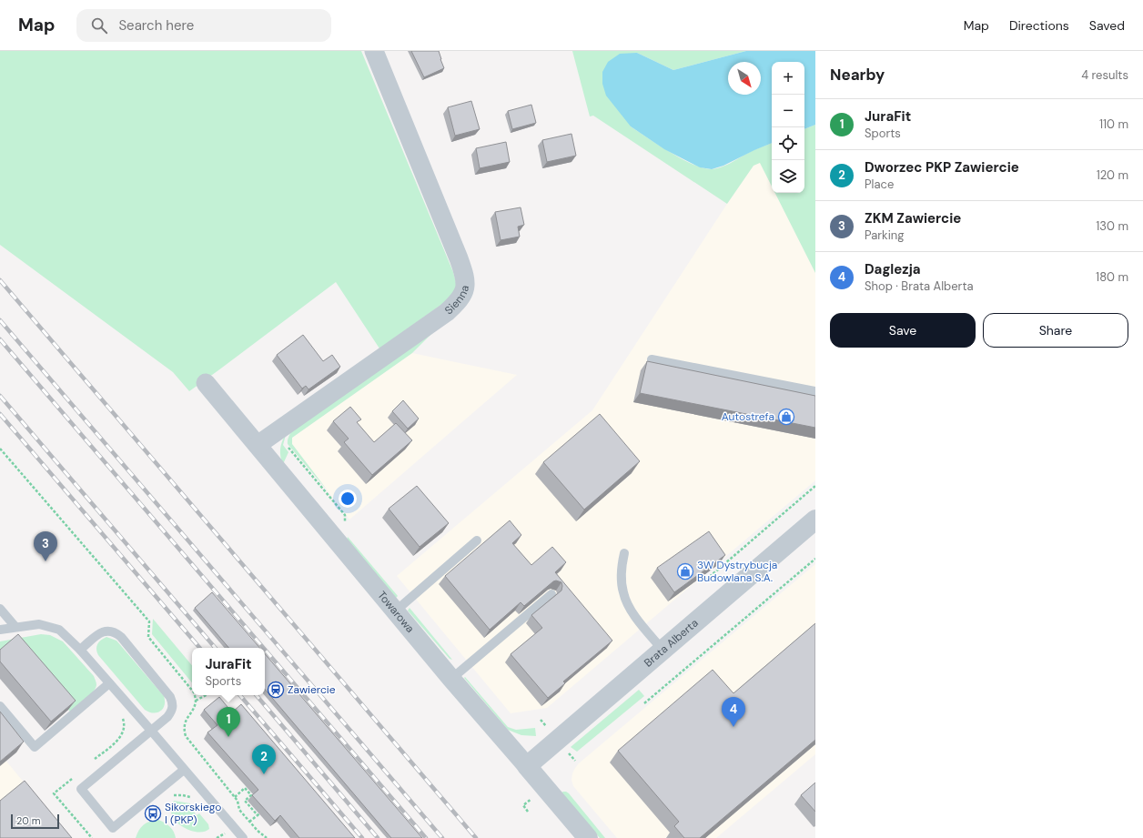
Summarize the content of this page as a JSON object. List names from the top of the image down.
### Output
{
  "streets": {
    "street": ["Sienna", "Towarowa", "Brata Alberta"]
  },
  "crossings": [
    ["Sienna", "Towarowa"],
    ["Towarowa", "Brata Alberta"]
  ],
  "places": {
    "shop": ["Autostrefa", "3W Dystrybucja Budowlana S.A."],
    "station": ["Zawiercie"],
    "bus stop": ["Sikorskiego I (PKP)"]
  },
  "scale_bar": "20 m",
  "north": "bottom right",
  "page": {
    "header": "Map",
    "search": "Search here",
    "nav": ["Map", "Directions", "Saved"],
    "heading": ["Nearby", "4 results"],
    "map_buttons": ["+", "−"],
    "list": [
      {
        "mark": "1",
        "name": "JuraFit",
        "note": "Sports",
        "value": "110 m"
      },
      {
        "mark": "2",
        "name": "Dworzec PKP Zawiercie",
        "note": "Place",
        "value": "120 m"
      },
      {
        "mark": "3",
        "name": "ZKM Zawiercie",
        "note": "Parking",
        "value": "130 m"
      },
      {
        "mark": "4",
        "name": "Daglezja",
        "note": "Shop · Brata Alberta",
        "value": "180 m"
      }
    ],
    "buttons": ["Save", "Share"],
    "pins": [
      "3",
      "4",
      "1",
      "2"
    ],
    "popup": ["JuraFit", "Sports"],
    "scale": "20 m"
  }
}
